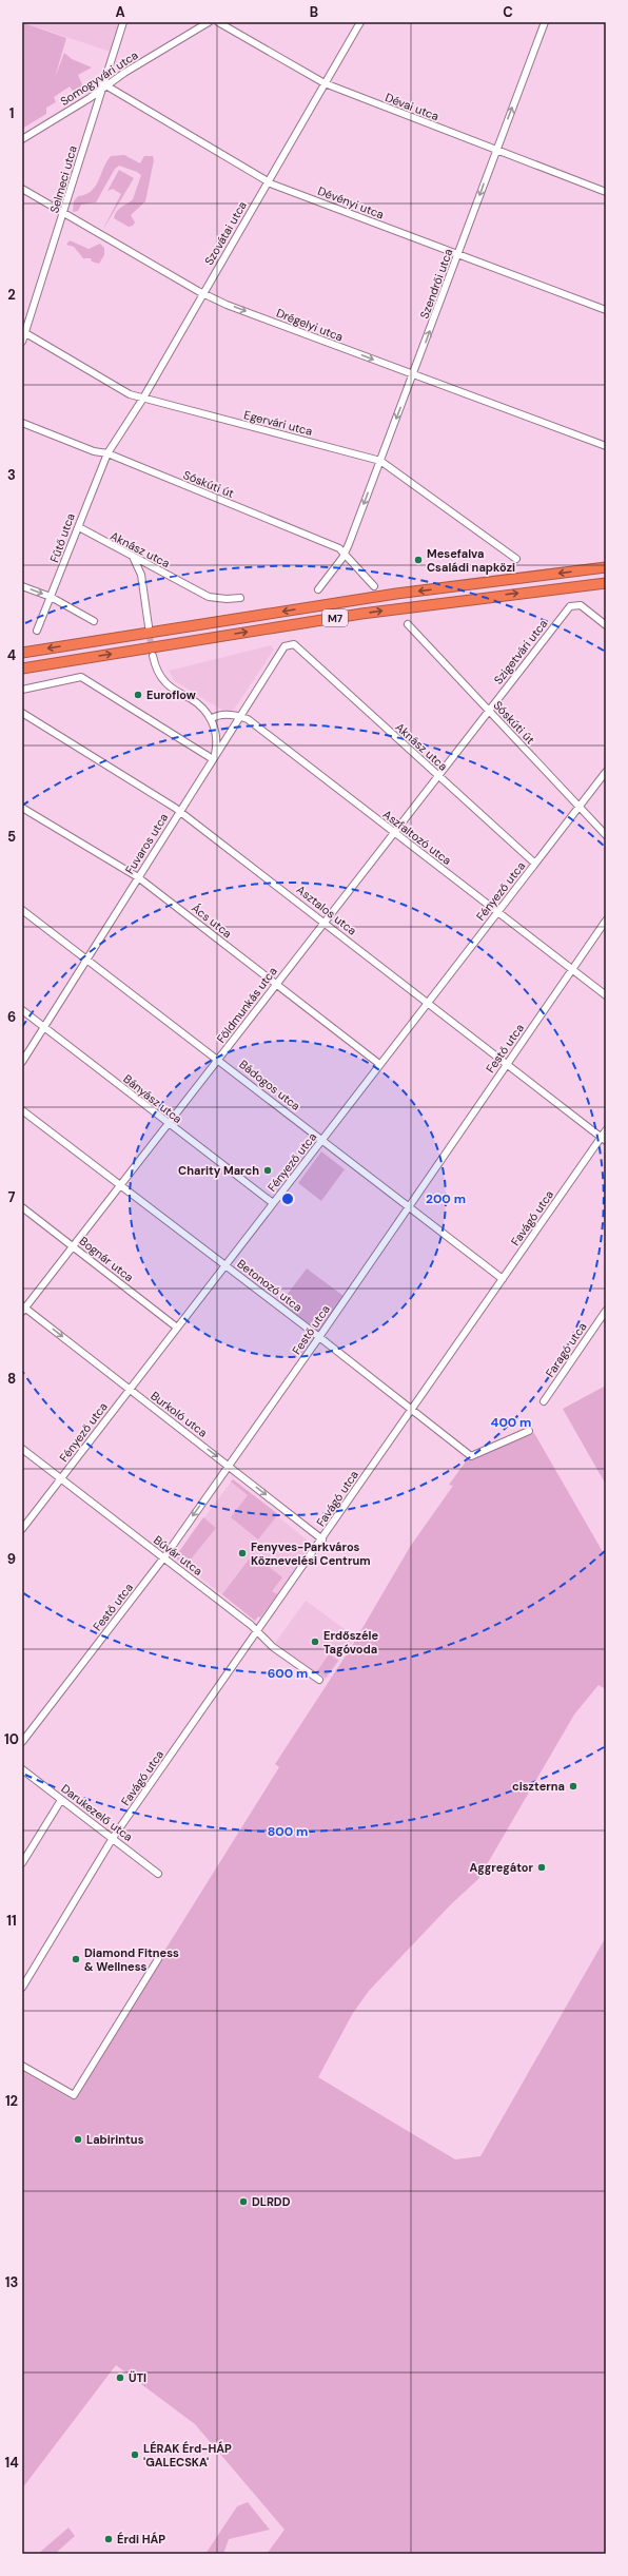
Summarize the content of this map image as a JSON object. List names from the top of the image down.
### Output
{
  "streets": {
    "highway": ["M7"],
    "street": [
      "Somogyvári utca",
      "Dévai utca",
      "Selmeci utca",
      "Dévényi utca",
      "Szovátai utca",
      "Szendrői utca",
      "Drégelyi utca",
      "Egervári utca",
      "Sóskúti út",
      "Fűtő utca",
      "Aknász utca",
      "Szigetvári utca",
      "Aszfaltozó utca",
      "Fuvaros utca",
      "Fényező utca",
      "Asztalos utca",
      "Ács utca",
      "Földmunkás utca",
      "Festő utca",
      "Bádogos utca",
      "Bányász utca",
      "Favágó utca",
      "Bognár utca",
      "Betonozó utca",
      "Faragó utca",
      "Burkoló utca",
      "Búvár utca",
      "Darukezelő utca"
    ]
  },
  "crossings": [
    ["Somogyvári utca", "Selmeci utca"],
    ["Somogyvári utca", "Dévényi utca"],
    ["Dévai utca", "Szovátai utca"],
    ["Dévai utca", "Szendrői utca"],
    ["Selmeci utca", "Dévényi utca"],
    ["Selmeci utca", "Drégelyi utca"],
    ["Selmeci utca", "Egervári utca"],
    ["Dévényi utca", "Szovátai utca"],
    ["Dévényi utca", "Szendrői utca"],
    ["Szovátai utca", "Drégelyi utca"],
    ["Szovátai utca", "Egervári utca"],
    ["Szovátai utca", "Sóskúti út"],
    ["Szovátai utca", "Fűtő utca"],
    ["Szendrői utca", "Drégelyi utca"],
    ["Szendrői utca", "Egervári utca"],
    ["Szendrői utca", "Sóskúti út"],
    ["Sóskúti út", "Fűtő utca"],
    ["Sóskúti út", "Szigetvári utca"],
    ["Sóskúti út", "Fényező utca"],
    ["Sóskúti út", "Földmunkás utca"],
    ["Fűtő utca", "Aknász utca"],
    ["Aknász utca", "Fuvaros utca"],
    ["Aknász utca", "Fényező utca"],
    ["Aknász utca", "Földmunkás utca"],
    ["Szigetvári utca", "Földmunkás utca"],
    ["Aszfaltozó utca", "Fuvaros utca"],
    ["Aszfaltozó utca", "Fényező utca"],
    ["Aszfaltozó utca", "Földmunkás utca"],
    ["Aszfaltozó utca", "Festő utca"],
    ["Fuvaros utca", "Asztalos utca"],
    ["Fuvaros utca", "Ács utca"],
    ["Fuvaros utca", "Bádogos utca"],
    ["Fuvaros utca", "Bányász utca"],
    ["Fényező utca", "Asztalos utca"],
    ["Fényező utca", "Ács utca"],
    ["Fényező utca", "Bádogos utca"],
    ["Fényező utca", "Bányász utca"],
    ["Fényező utca", "Bognár utca"],
    ["Fényező utca", "Betonozó utca"],
    ["Fényező utca", "Burkoló utca"],
    ["Fényező utca", "Búvár utca"],
    ["Asztalos utca", "Földmunkás utca"],
    ["Asztalos utca", "Festő utca"],
    ["Asztalos utca", "Favágó utca"],
    ["Ács utca", "Földmunkás utca"],
    ["Földmunkás utca", "Bádogos utca"],
    ["Földmunkás utca", "Bányász utca"],
    ["Földmunkás utca", "Bognár utca"],
    ["Földmunkás utca", "Betonozó utca"],
    ["Földmunkás utca", "Burkoló utca"],
    ["Festő utca", "Bádogos utca"],
    ["Festő utca", "Betonozó utca"],
    ["Festő utca", "Burkoló utca"],
    ["Festő utca", "Búvár utca"],
    ["Bádogos utca", "Favágó utca"],
    ["Favágó utca", "Betonozó utca"],
    ["Favágó utca", "Burkoló utca"],
    ["Favágó utca", "Búvár utca"],
    ["Favágó utca", "Darukezelő utca"]
  ],
  "one_way": ["Drégelyi utca", "Burkoló utca"],
  "places": [
    "Mesefalva Családi napközi",
    "Euroflow",
    "Charity March",
    "Fenyves-Parkváros Köznevelési Centrum",
    "Erdőszéle Tagóvoda",
    "ciszterna",
    "Aggregátor",
    "Diamond Fitness & Wellness",
    "Labirintus",
    "DLRDD",
    "ÜTI",
    "LÉRAK Érd-HÁP 'GALECSKA'",
    "Érdi HÁP"
  ],
  "grid": {
    "columns": ["A", "B", "C"],
    "rows": [
      "1",
      "2",
      "3",
      "4",
      "5",
      "6",
      "7",
      "8",
      "9",
      "10",
      "11",
      "12",
      "13",
      "14"
    ]
  },
  "rings": [
    "200 m",
    "400 m",
    "600 m",
    "800 m"
  ]
}
